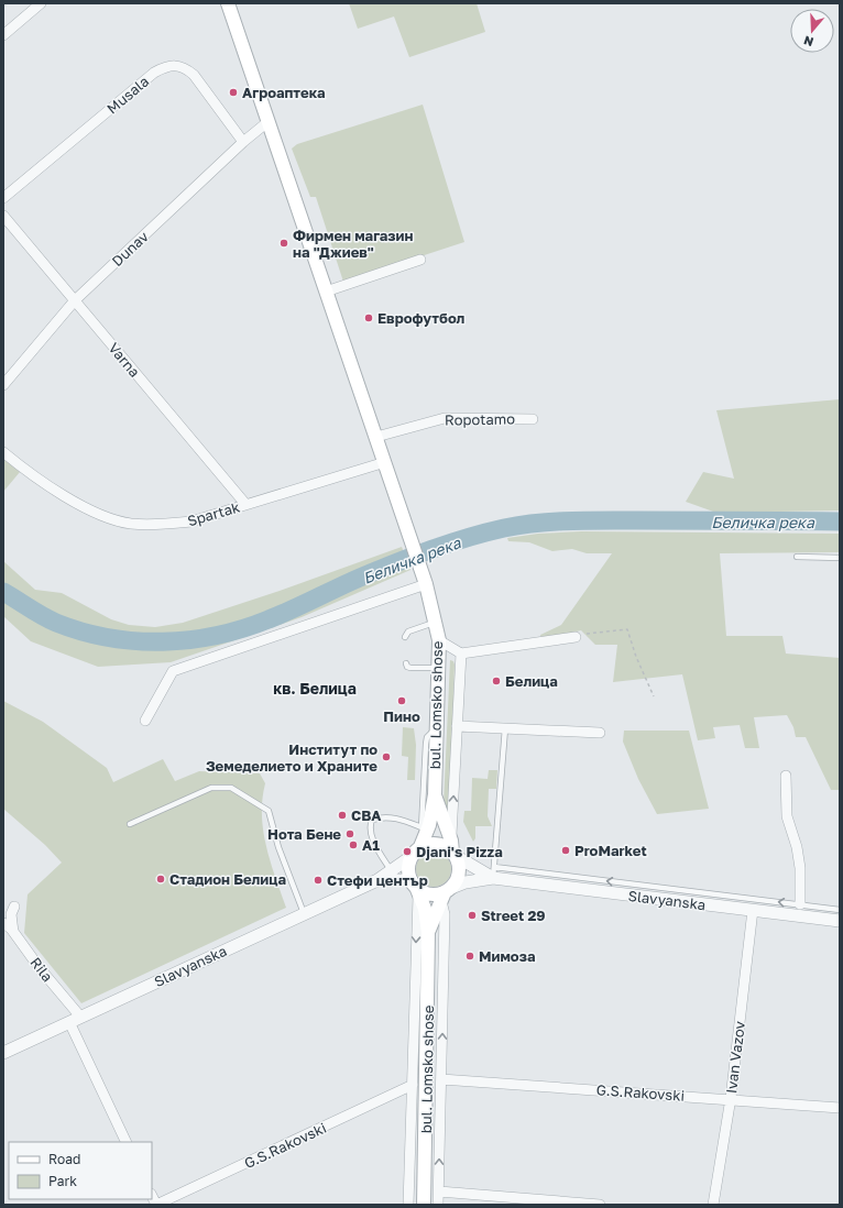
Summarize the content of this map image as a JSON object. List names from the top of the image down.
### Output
{
  "streets": {
    "main road": ["bul. Lomsko shose"],
    "street": [
      "Musala",
      "Dunav",
      "Varna",
      "Ropotamo",
      "Spartak",
      "Slavyanska",
      "Rila",
      "Ivan Vazov",
      "G.S.Rakovski"
    ]
  },
  "crossings": [
    ["Musala", "Dunav"],
    ["Dunav", "Varna"],
    ["Dunav", "bul. Lomsko shose"],
    ["Varna", "Spartak"],
    ["Ropotamo", "bul. Lomsko shose"],
    ["Spartak", "bul. Lomsko shose"],
    ["bul. Lomsko shose", "Slavyanska"],
    ["Slavyanska", "Rila"],
    ["Slavyanska", "Ivan Vazov"],
    ["Ivan Vazov", "G.S.Rakovski"]
  ],
  "districts": ["кв. Белица"],
  "water": ["Беличка река"],
  "places": [
    "Агроаптека",
    "Фирмен магазин на \"Джиев\"",
    "Еврофутбол",
    "Белица",
    "Пино",
    "Институт по Земеделието и Храните",
    "CBA",
    "Нота Бене",
    "A1",
    "ProMarket",
    "Djani's Pizza",
    "Стадион Белица",
    "Стефи център",
    "Street 29",
    "Мимоза"
  ],
  "legend": ["Road", "Park"],
  "north": "bottom"
}
